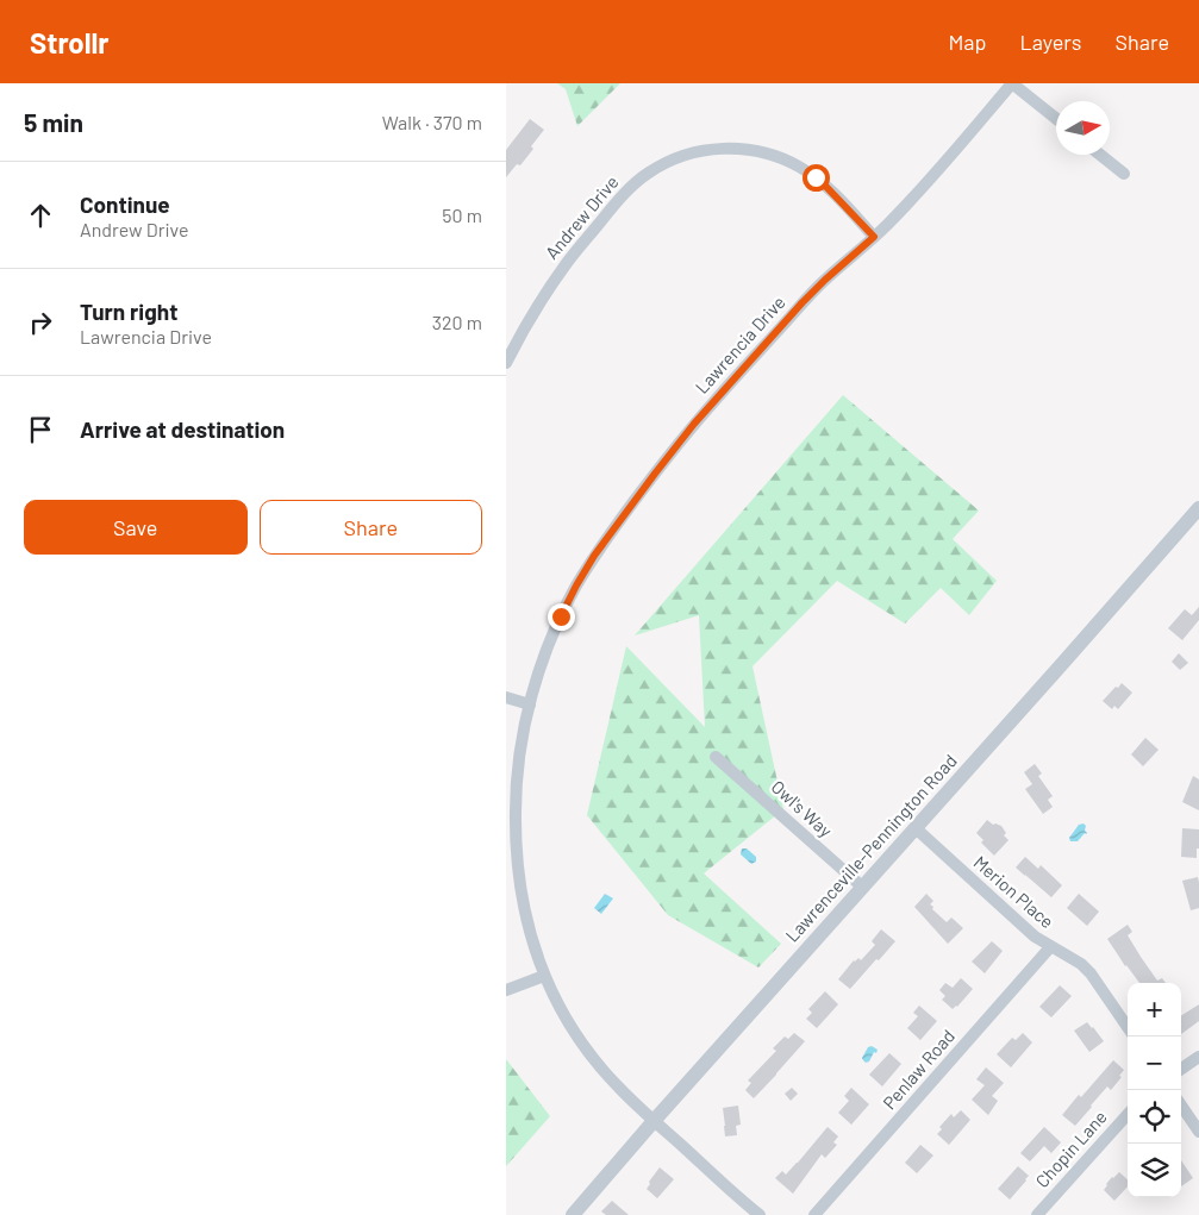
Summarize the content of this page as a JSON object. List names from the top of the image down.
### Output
{
  "streets": {
    "street": [
      "Andrew Drive",
      "Lawrencia Drive",
      "Owl's Way",
      "Lawrenceville-Pennington Road",
      "Merion Place",
      "Penlaw Road",
      "Chopin Lane"
    ]
  },
  "crossings": [
    ["Andrew Drive", "Lawrencia Drive"],
    ["Lawrencia Drive", "Lawrenceville-Pennington Road"],
    ["Owl's Way", "Lawrenceville-Pennington Road"],
    ["Lawrenceville-Pennington Road", "Merion Place"],
    ["Merion Place", "Penlaw Road"]
  ],
  "north": "right",
  "page": {
    "header": "Strollr",
    "nav": ["Map", "Layers", "Share"],
    "heading": ["5 min", "Walk · 370 m"],
    "list": [
      ["Continue", "Andrew Drive", "50 m"],
      ["Turn right", "Lawrencia Drive", "320 m"],
      "Arrive at destination"
    ],
    "buttons": ["Save", "Share"],
    "map_buttons": ["+", "−"]
  }
}
